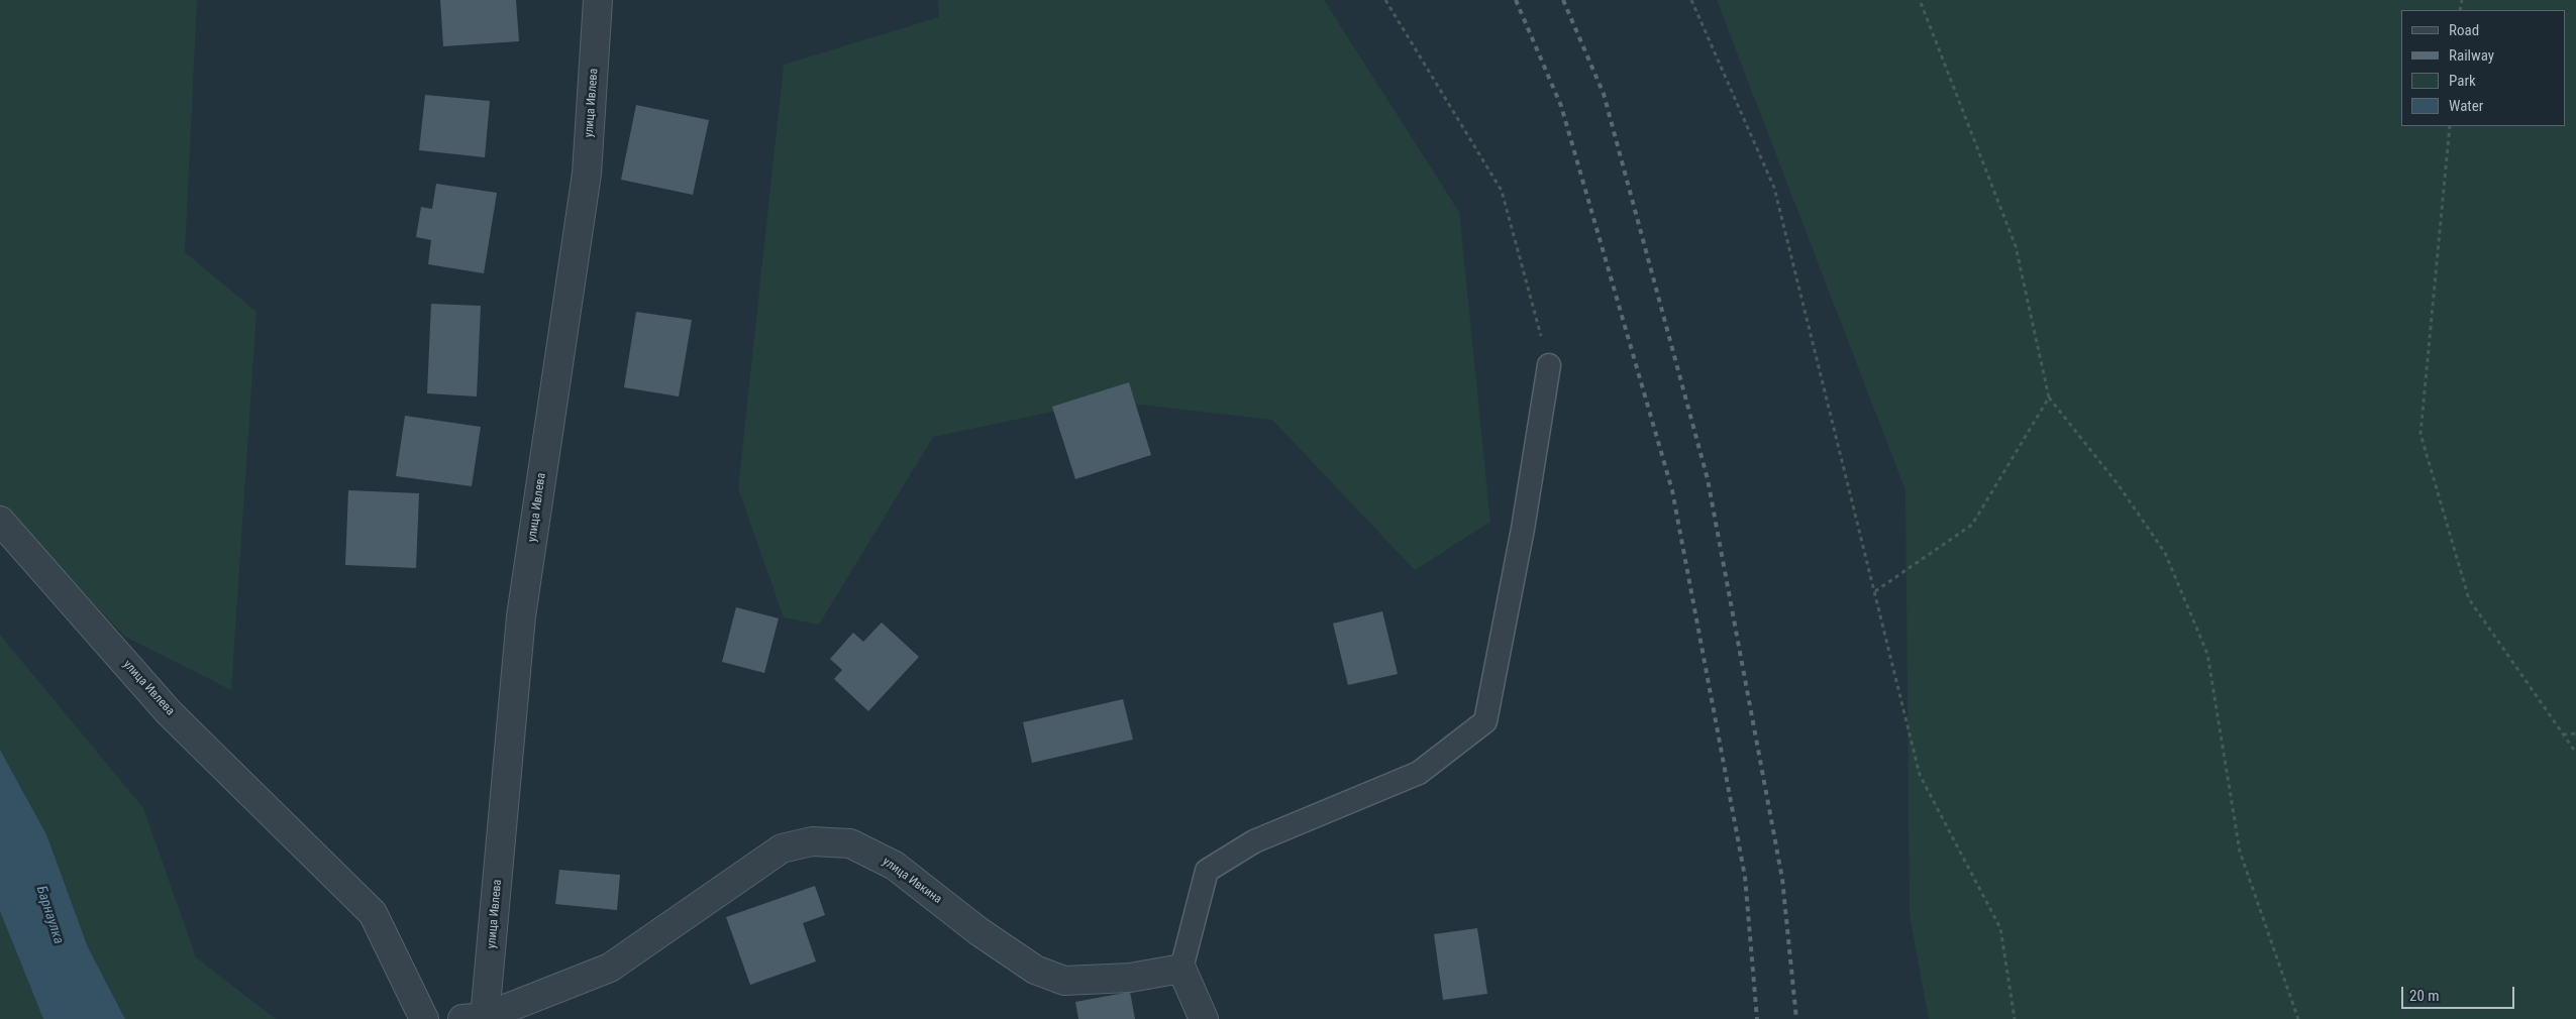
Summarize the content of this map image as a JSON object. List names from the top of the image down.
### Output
{
  "streets": {
    "street": ["улица Ивлева", "улица Ивкина"]
  },
  "crossings": [
    ["улица Ивлева", "улица Ивкина"]
  ],
  "water": ["Барнаулка"],
  "legend": [
    "Road",
    "Railway",
    "Park",
    "Water"
  ],
  "scale_bar": "20 m"
}
